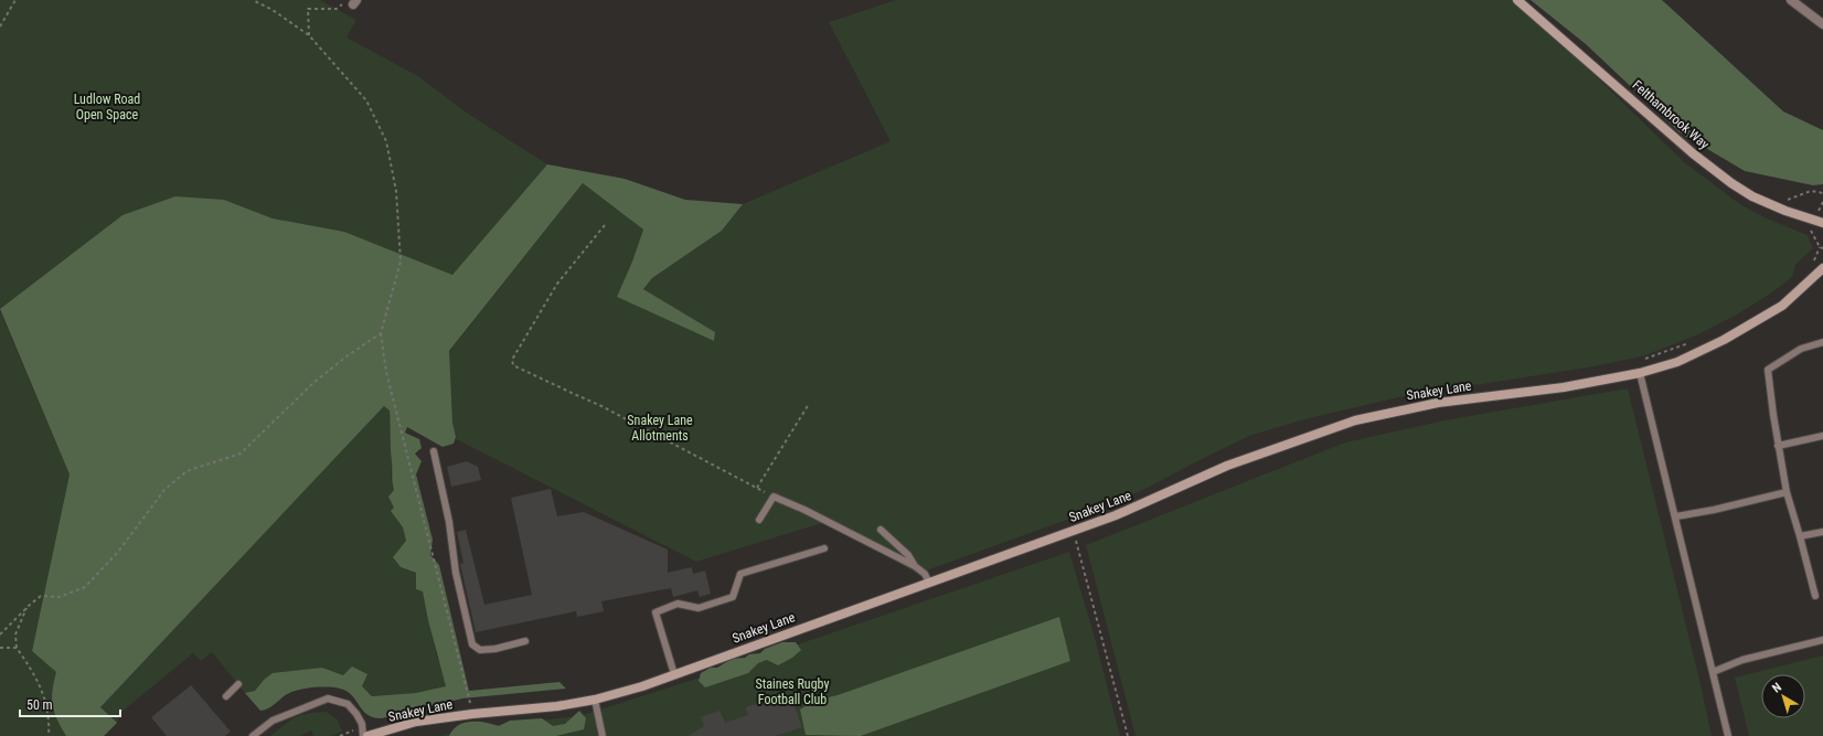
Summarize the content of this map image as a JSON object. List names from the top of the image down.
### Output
{
  "streets": {
    "street": ["Felthambrook Way", "Snakey Lane"]
  },
  "parks": ["Ludlow Road Open Space", "Snakey Lane Allotments", "Staines Rugby Football Club"],
  "scale_bar": "50 m",
  "north": "top left"
}
